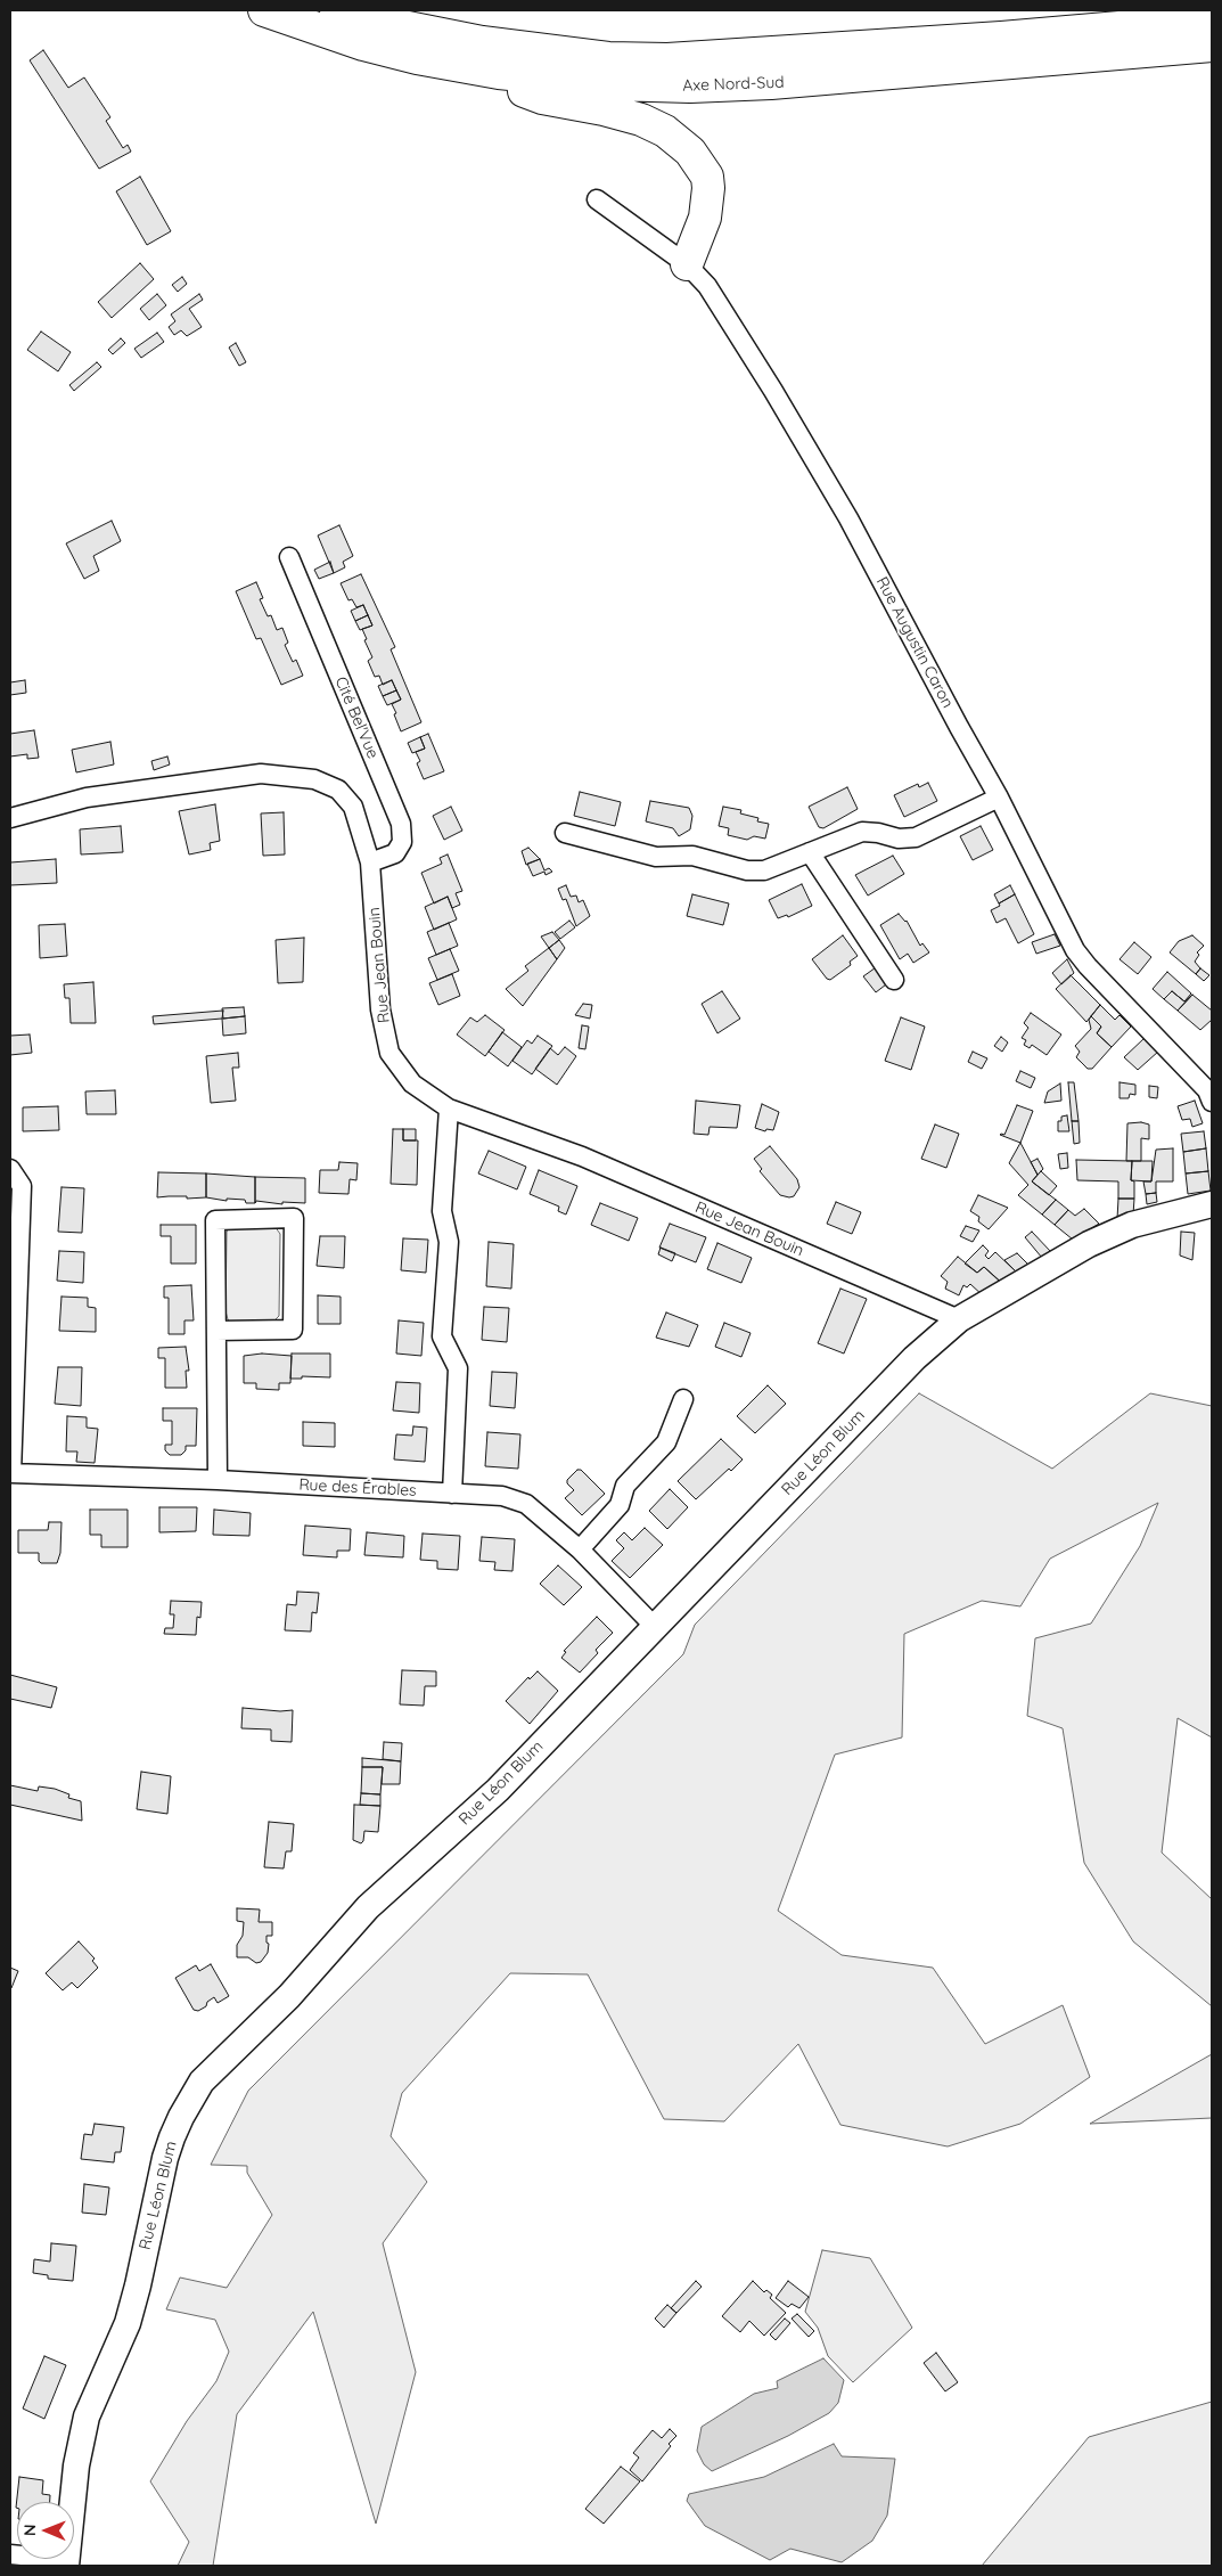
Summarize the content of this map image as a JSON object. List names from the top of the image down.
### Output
{
  "streets": {
    "highway": ["Axe Nord-Sud"],
    "street": [
      "Rue Augustin Caron",
      "Cité Bel'Vue",
      "Rue Jean Bouin",
      "Rue Léon Blum",
      "Rue des Érables"
    ]
  },
  "crossings": [
    ["Cité Bel'Vue", "Rue Jean Bouin"],
    ["Rue Jean Bouin", "Rue Léon Blum"],
    ["Rue Léon Blum", "Rue des Érables"]
  ],
  "north": "left"
}
